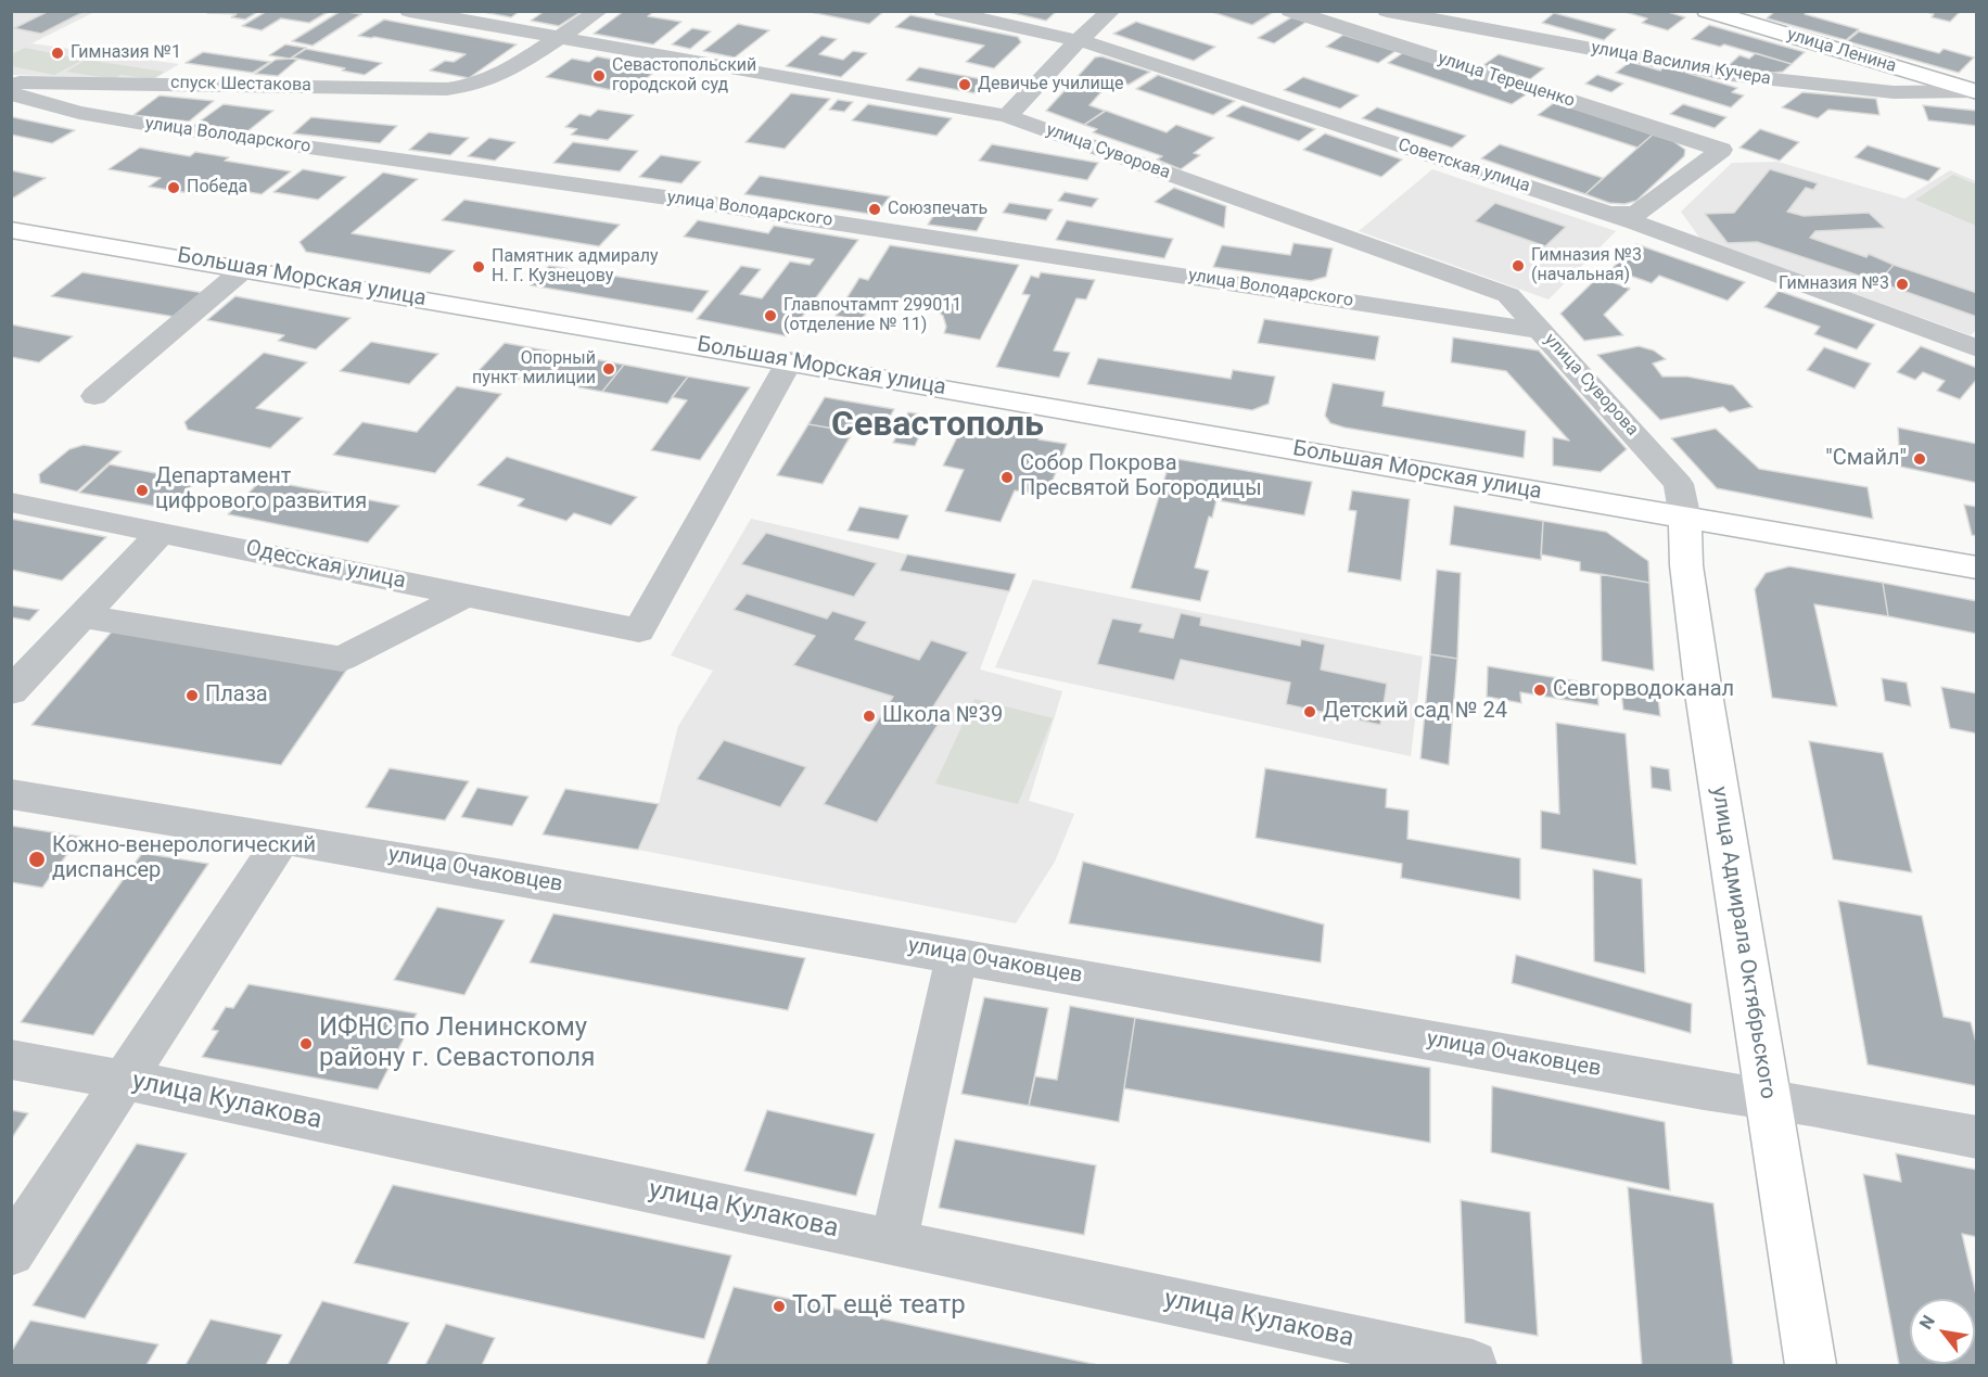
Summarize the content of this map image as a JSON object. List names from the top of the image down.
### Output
{
  "streets": {
    "main road": ["улица Ленина", "Большая Морская улица", "улица Адмирала Октябрьского"],
    "street": [
      "улица Василия Кучера",
      "улица Терещенко",
      "спуск Шестакова",
      "улица Володарского",
      "улица Суворова",
      "Советская улица",
      "Одесская улица",
      "улица Очаковцев",
      "улица Кулакова"
    ]
  },
  "crossings": [
    ["улица Ленина", "улица Василия Кучера"],
    ["улица Терещенко", "Советская улица"],
    ["спуск Шестакова", "улица Суворова"],
    ["улица Володарского", "улица Суворова"],
    ["улица Суворова", "Большая Морская улица"],
    ["улица Суворова", "улица Адмирала Октябрьского"],
    ["Большая Морская улица", "Одесская улица"],
    ["Большая Морская улица", "улица Адмирала Октябрьского"],
    ["улица Очаковцев", "улица Адмирала Октябрьского"]
  ],
  "districts": ["Севастополь"],
  "places": [
    "Гимназия №1",
    "Севастопольский городской суд",
    "Девичье училище",
    "Победа",
    "Союзпечать",
    "Гимназия №3 (начальная)",
    "Памятник адмиралу Н. Г. Кузнецову",
    "Гимназия №3",
    "Главпочтампт 299011 (отделение № 11)",
    "Опорный пункт милиции",
    "\"Смайл\"",
    "Собор Покрова Пресвятой Богородицы",
    "Департамент цифрового развития",
    "Севгорводоканал",
    "Плаза",
    "Детский сад № 24",
    "Школа №39",
    "Кожно-венерологический диспансер",
    "ИФНС по Ленинскому району г. Севастополя",
    "ТоТ ещё театр"
  ],
  "north": "top left"
}
